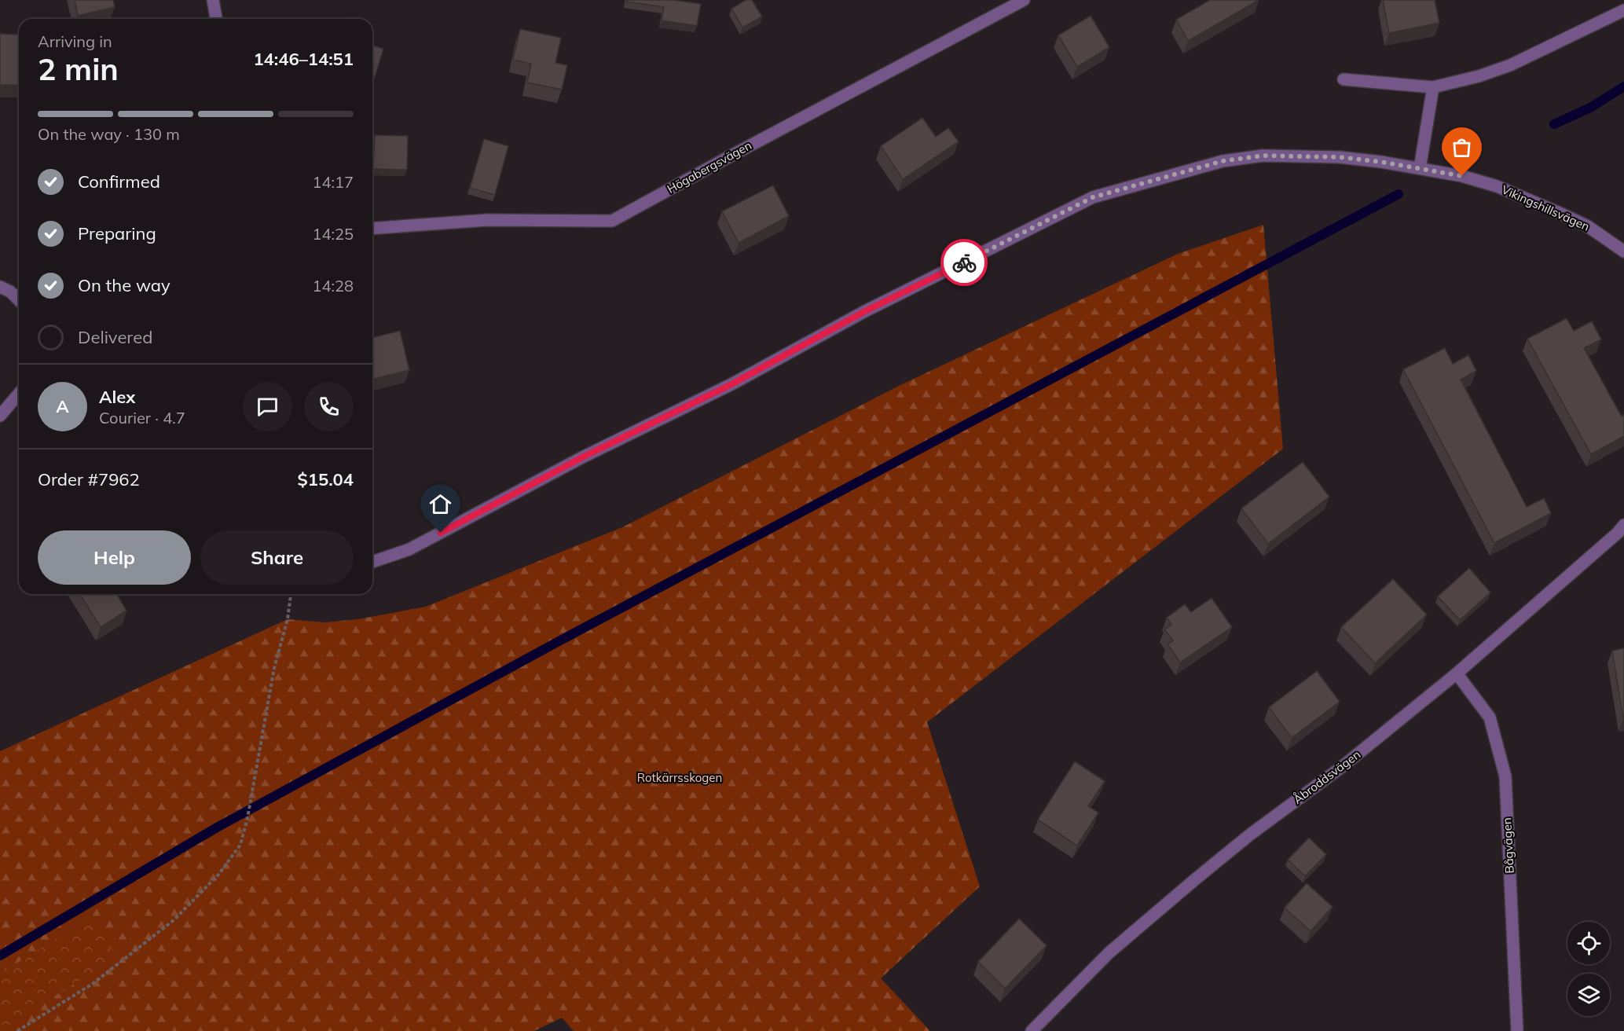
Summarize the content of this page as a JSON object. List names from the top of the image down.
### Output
{
  "streets": {
    "street": [
      "Högabergsvägen",
      "Vikingshillsvägen",
      "Åbroddsvägen",
      "Bågvägen"
    ]
  },
  "crossings": [
    ["Åbroddsvägen", "Bågvägen"]
  ],
  "parks": ["Rotkärrsskogen"],
  "page": {
    "heading": ["2 min", "Arriving in", "14:46–14:51"],
    "panel": [
      "Alex",
      "Courier · 4.7",
      "Order #7962",
      "$15.04"
    ],
    "bar": "On the way · 130 m",
    "list": [
      ["Confirmed", "14:17"],
      ["Preparing", "14:25"],
      ["On the way", "14:28"],
      "Delivered"
    ],
    "round": "A",
    "buttons": ["Help", "Share"]
  }
}
